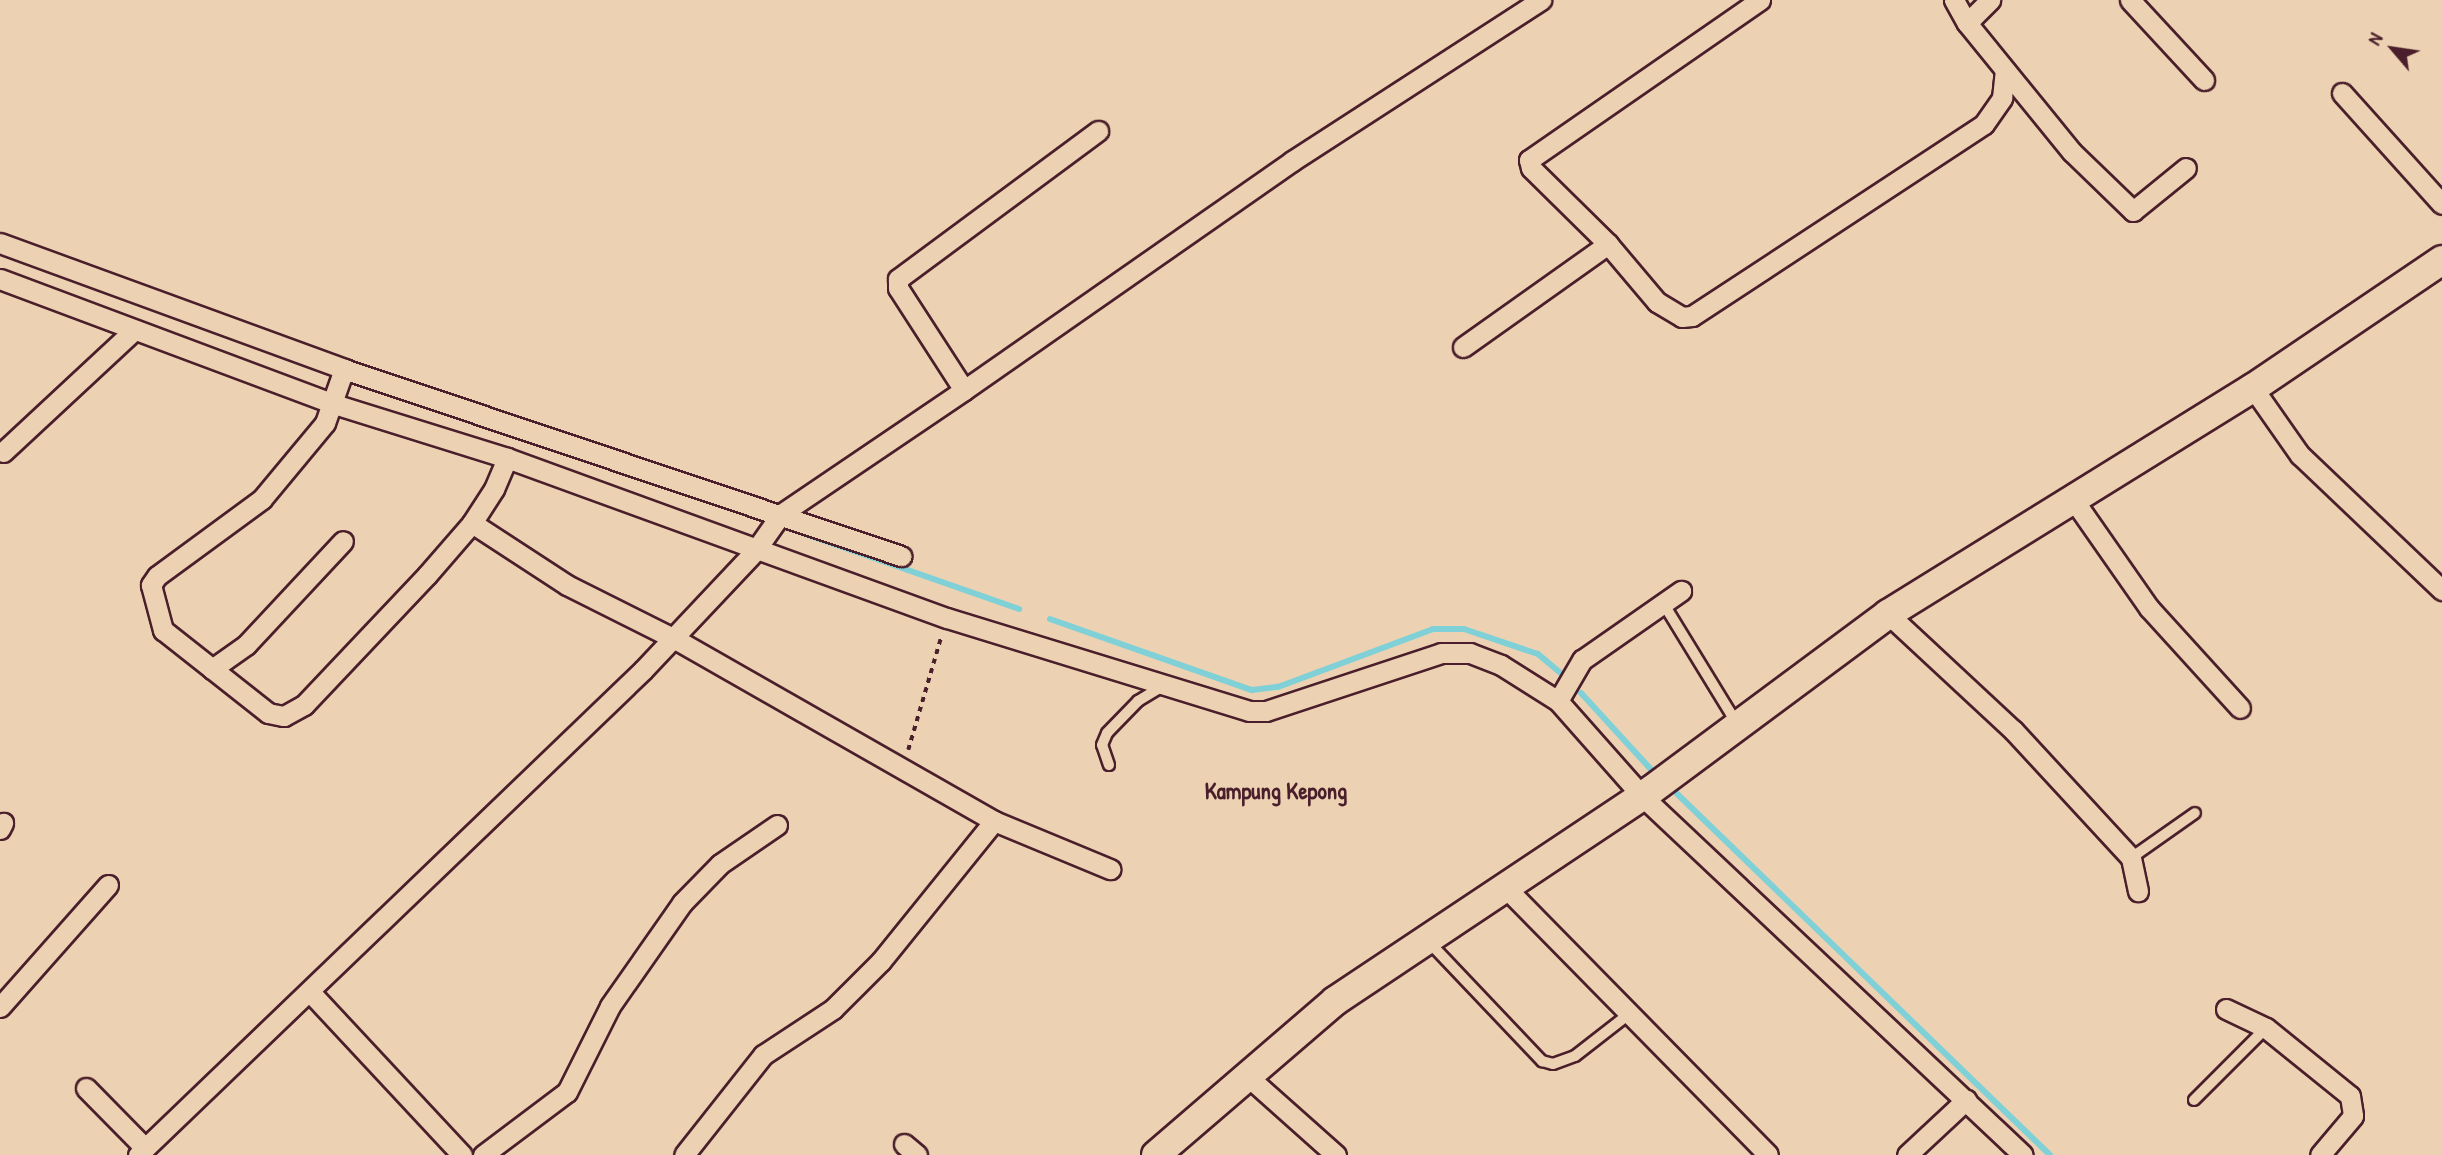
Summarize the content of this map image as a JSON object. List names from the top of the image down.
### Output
{
  "districts": ["Kampung Kepong"],
  "north": "top left"
}
